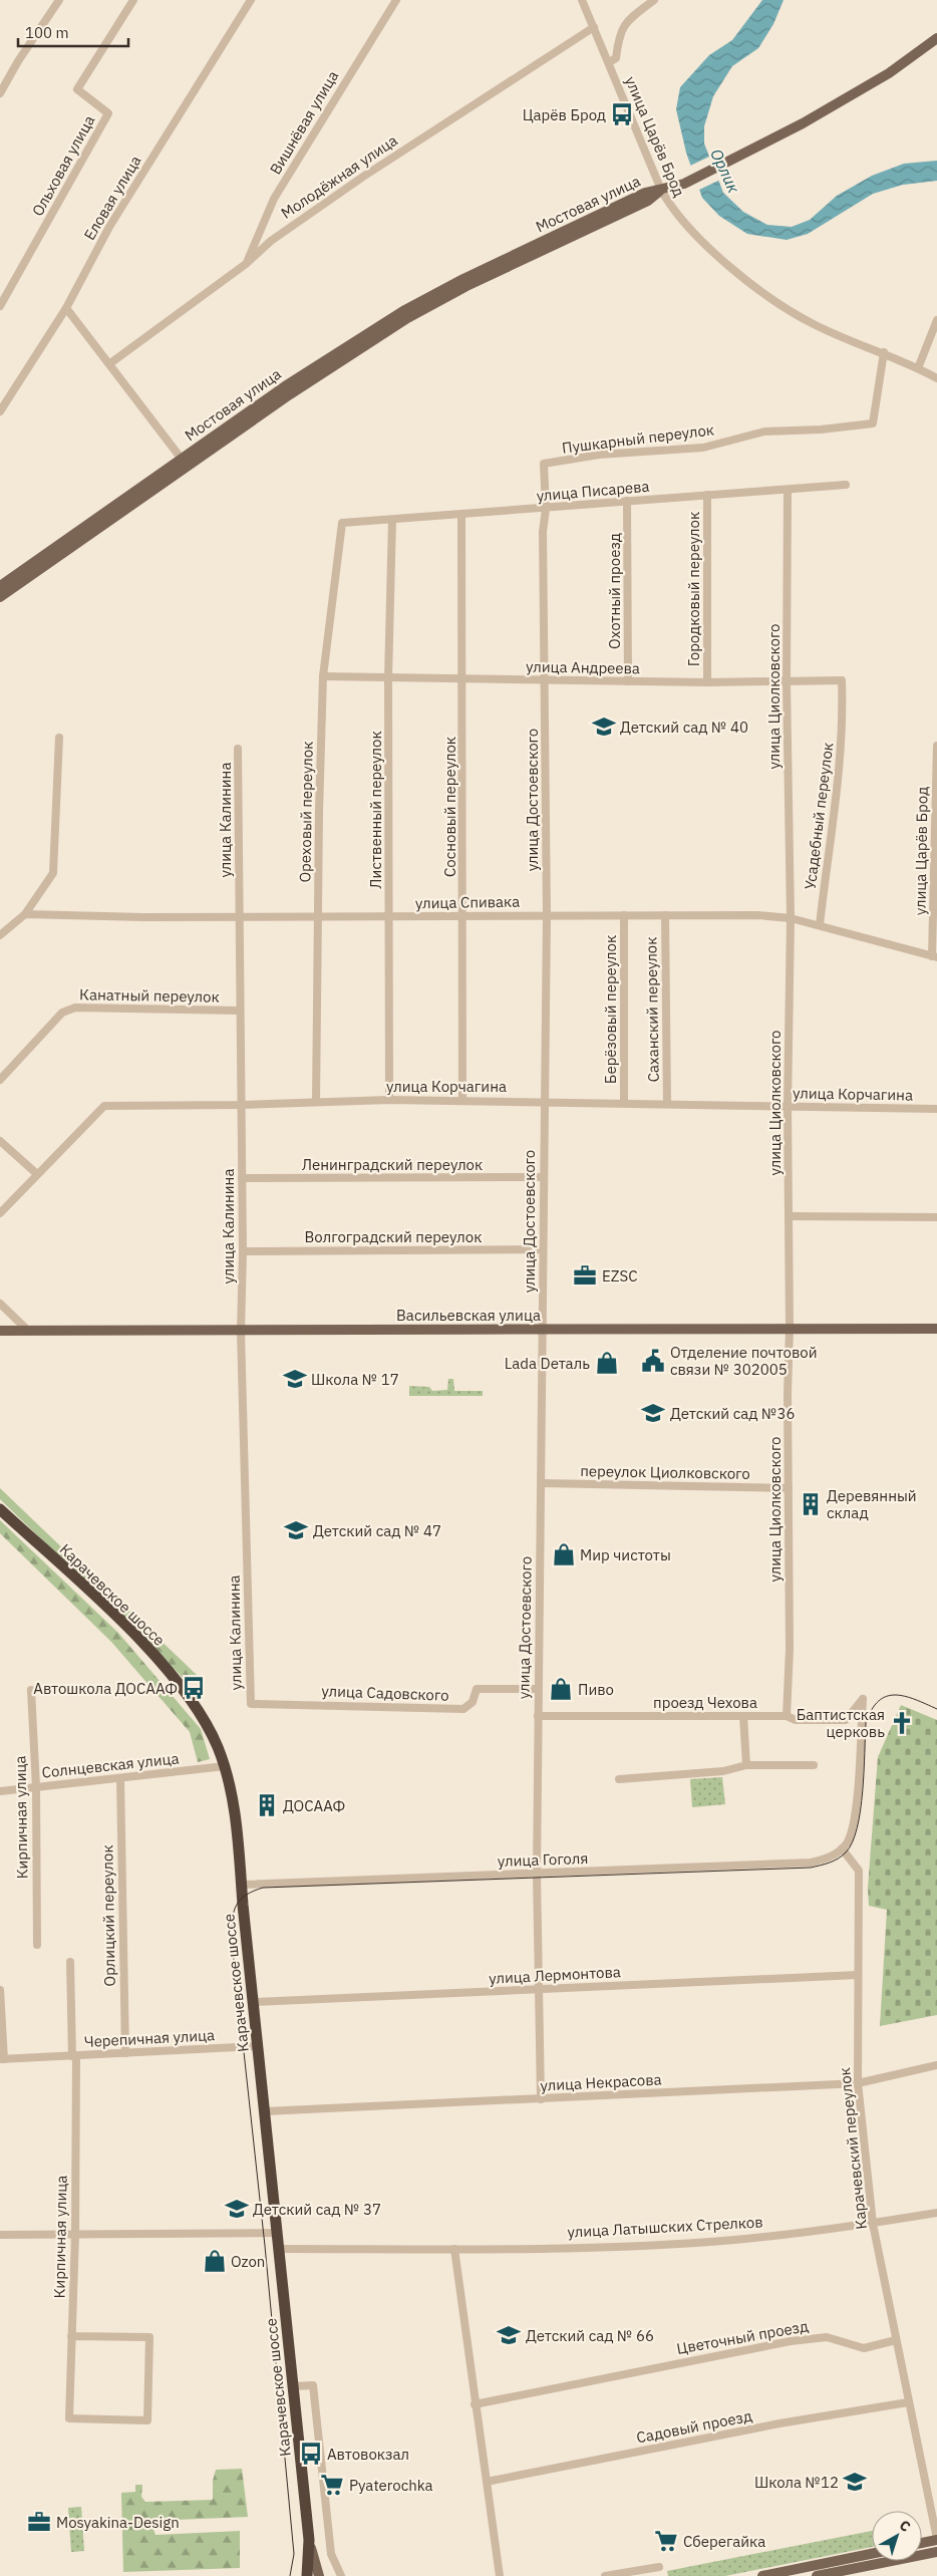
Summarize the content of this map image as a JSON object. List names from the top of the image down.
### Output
{
  "streets": {
    "highway": ["Карачевское шоссе"],
    "main road": ["Мостовая улица", "Васильевская улица"],
    "street": [
      "Вишнёвая улица",
      "улица Царёв Брод",
      "Ольховая улица",
      "Молодёжная улица",
      "Еловая улица",
      "Пушкарный переулок",
      "улица Писарева",
      "Городковый переулок",
      "Охотный проезд",
      "улица Андреева",
      "улица Циолковского",
      "улица Достоевского",
      "Сосновый переулок",
      "Лиственный переулок",
      "Ореховый переулок",
      "Усадебный переулок",
      "улица Калинина",
      "улица Спивака",
      "Канатный переулок",
      "Берёзовый переулок",
      "Саханский переулок",
      "улица Корчагина",
      "Ленинградский переулок",
      "Волгоградский переулок",
      "переулок Циолковского",
      "улица Садовского",
      "проезд Чехова",
      "Солнцевская улица",
      "Кирпичная улица",
      "улица Гоголя",
      "Орлицкий переулок",
      "улица Лермонтова",
      "Черепичная улица",
      "улица Некрасова",
      "Карачевский переулок",
      "улица Латышских Стрелков",
      "Цветочный проезд",
      "Садовый проезд"
    ]
  },
  "crossings": [
    ["Вишнёвая улица", "Молодёжная улица"],
    ["улица Царёв Брод", "Молодёжная улица"],
    ["улица Царёв Брод", "Мостовая улица"],
    ["улица Царёв Брод", "Пушкарный переулок"],
    ["улица Царёв Брод", "улица Спивака"],
    ["Пушкарный переулок", "улица Достоевского"],
    ["улица Писарева", "Городковый переулок"],
    ["улица Писарева", "Охотный проезд"],
    ["улица Писарева", "улица Циолковского"],
    ["улица Писарева", "улица Достоевского"],
    ["улица Писарева", "Сосновый переулок"],
    ["улица Писарева", "Лиственный переулок"],
    ["улица Писарева", "Ореховый переулок"],
    ["Городковый переулок", "улица Андреева"],
    ["Охотный проезд", "улица Андреева"],
    ["улица Андреева", "улица Циолковского"],
    ["улица Андреева", "улица Достоевского"],
    ["улица Андреева", "Сосновый переулок"],
    ["улица Андреева", "Лиственный переулок"],
    ["улица Андреева", "Ореховый переулок"],
    ["улица Андреева", "Усадебный переулок"],
    ["улица Циолковского", "улица Спивака"],
    ["улица Циолковского", "улица Корчагина"],
    ["улица Циолковского", "Васильевская улица"],
    ["улица Циолковского", "переулок Циолковского"],
    ["улица Циолковского", "проезд Чехова"],
    ["улица Достоевского", "улица Спивака"],
    ["улица Достоевского", "улица Корчагина"],
    ["улица Достоевского", "Ленинградский переулок"],
    ["улица Достоевского", "Волгоградский переулок"],
    ["улица Достоевского", "Васильевская улица"],
    ["улица Достоевского", "переулок Циолковского"],
    ["улица Достоевского", "улица Садовского"],
    ["улица Достоевского", "проезд Чехова"],
    ["улица Достоевского", "улица Гоголя"],
    ["улица Достоевского", "улица Лермонтова"],
    ["улица Достоевского", "улица Некрасова"],
    ["Сосновый переулок", "улица Спивака"],
    ["Сосновый переулок", "улица Корчагина"],
    ["Лиственный переулок", "улица Спивака"],
    ["Лиственный переулок", "улица Корчагина"],
    ["Ореховый переулок", "улица Спивака"],
    ["Ореховый переулок", "улица Корчагина"],
    ["Усадебный переулок", "улица Спивака"],
    ["улица Калинина", "улица Спивака"],
    ["улица Калинина", "Канатный переулок"],
    ["улица Калинина", "улица Корчагина"],
    ["улица Калинина", "Ленинградский переулок"],
    ["улица Калинина", "Волгоградский переулок"],
    ["улица Калинина", "Васильевская улица"],
    ["улица Калинина", "улица Садовского"],
    ["улица Спивака", "Берёзовый переулок"],
    ["улица Спивака", "Саханский переулок"],
    ["Берёзовый переулок", "улица Корчагина"],
    ["Саханский переулок", "улица Корчагина"],
    ["Карачевское шоссе", "Солнцевская улица"],
    ["Карачевское шоссе", "улица Гоголя"],
    ["Карачевское шоссе", "улица Лермонтова"],
    ["Карачевское шоссе", "Черепичная улица"],
    ["Карачевское шоссе", "улица Некрасова"],
    ["Карачевское шоссе", "улица Латышских Стрелков"],
    ["проезд Чехова", "улица Гоголя"],
    ["проезд Чехова", "Карачевский переулок"],
    ["Солнцевская улица", "Кирпичная улица"],
    ["Солнцевская улица", "Орлицкий переулок"],
    ["Кирпичная улица", "Черепичная улица"],
    ["улица Гоголя", "Карачевский переулок"],
    ["Орлицкий переулок", "Черепичная улица"],
    ["улица Лермонтова", "Карачевский переулок"],
    ["улица Некрасова", "Карачевский переулок"],
    ["Карачевский переулок", "улица Латышских Стрелков"],
    ["Карачевский переулок", "Цветочный проезд"],
    ["Карачевский переулок", "Садовый проезд"]
  ],
  "water": ["Орлик"],
  "places": {
    "bus stop": ["Царёв Брод", "Автошкола ДОСААФ", "Автовокзал"],
    "school or university": [
      "Детский сад № 40",
      "Школа № 17",
      "Детский сад №36",
      "Детский сад № 47",
      "Детский сад № 37",
      "Детский сад № 66",
      "Школа №12"
    ],
    "office": ["EZSC", "Mosyakina-Design"],
    "public building": ["Отделение почтовой связи № 302005"],
    "shop": [
      "Lada Dеталь",
      "Мир чистоты",
      "Пиво",
      "Ozon"
    ],
    "building": ["Деревянный склад", "ДОСААФ"],
    "church": ["Баптистская церковь"],
    "supermarket": ["Pyaterochka", "Сберегайка"]
  },
  "scale_bar": "100 m",
  "north": "top right"
}
